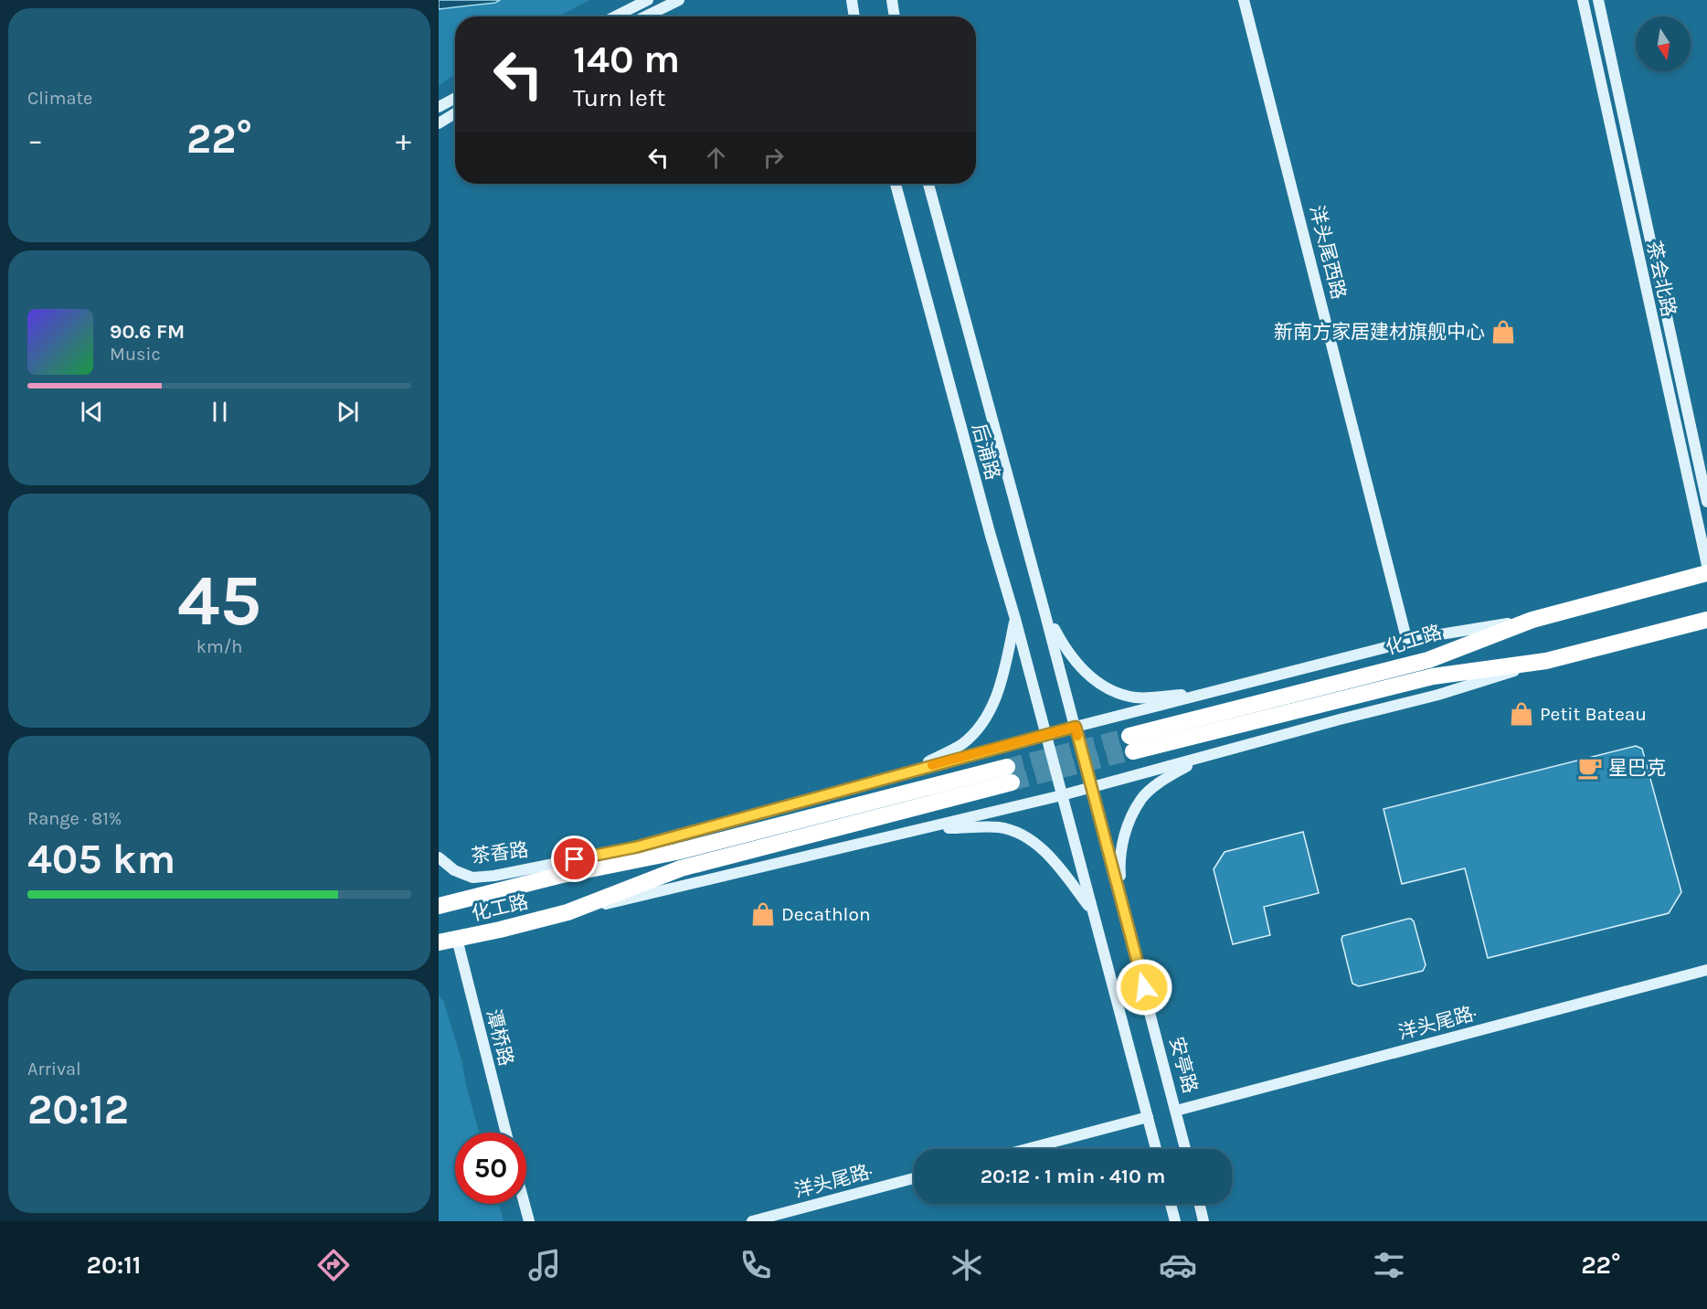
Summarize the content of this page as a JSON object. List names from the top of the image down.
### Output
{
  "streets": {
    "highway": ["化工路"],
    "main road": [
      "洋头尾西路",
      "茶会北路",
      "后浦路",
      "茶香路",
      "洋头尾路·",
      "潭桥路",
      "安亭路"
    ]
  },
  "crossings": [
    ["后浦路", "安亭路"],
    ["化工路", "潭桥路"],
    ["洋头尾路·", "安亭路"]
  ],
  "places": {
    "shop": ["新南方家居建材旗舰中心", "Petit Bateau", "Decathlon"],
    "cafe": ["星巴克"]
  },
  "north": "bottom",
  "page": {
    "tile": [
      "Climate",
      ["45", "km/h"],
      ["Range · 81%", "405 km"],
      ["Arrival", "20:12"]
    ],
    "turn": ["140 m", "Turn left"],
    "heat": ["−", "22°", "+"],
    "song": ["90.6 FM", "Music"],
    "limit": "50",
    "trip": "20:12 · 1 min · 410 m",
    "tabs": ["20:11", "22°"]
  }
}
